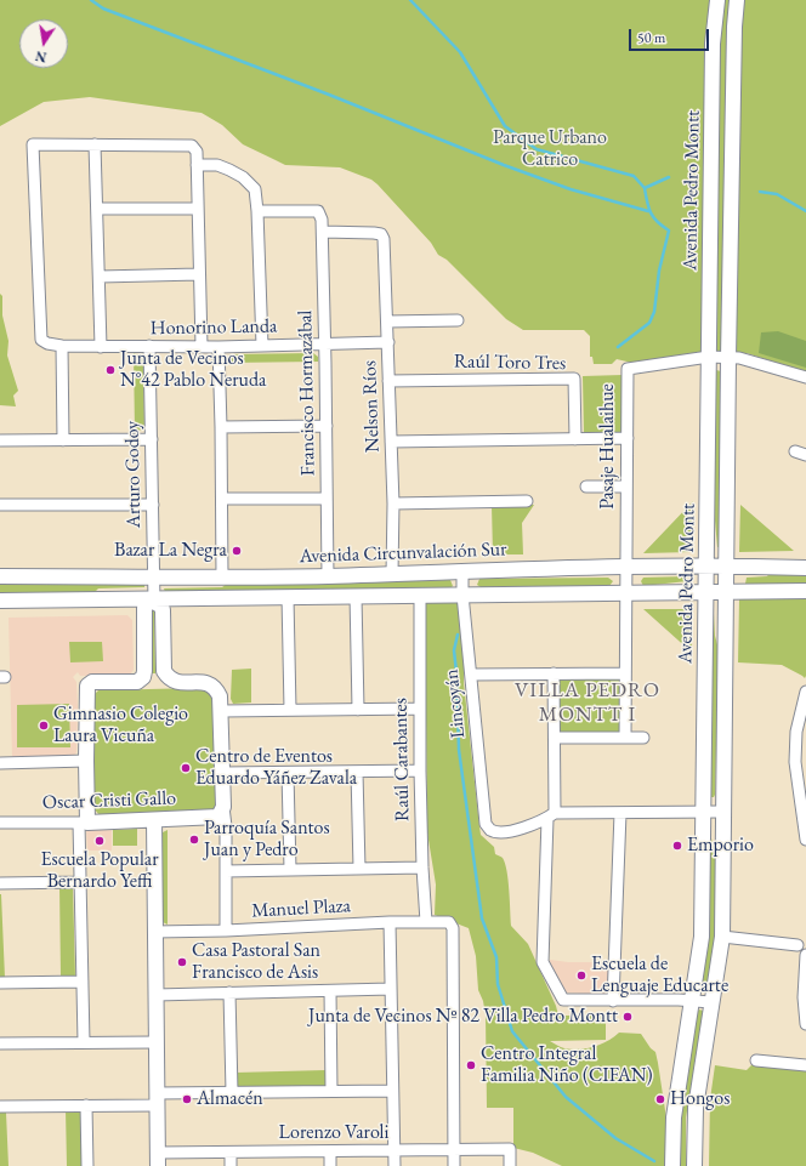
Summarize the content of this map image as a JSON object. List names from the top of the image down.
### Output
{
  "streets": {
    "main road": ["Avenida Pedro Montt", "Avenida Circunvalación Sur", "Oscar Cristi Gallo"],
    "street": [
      "Honorino Landa",
      "Raúl Toro Tres",
      "Francisco Hormazábal",
      "Nelson Ríos",
      "Pasaje Hualaihue",
      "Arturo Godoy",
      "Lincoyán",
      "Raúl Carabantes",
      "Manuel Plaza",
      "Lorenzo Varoli"
    ]
  },
  "crossings": [
    ["Avenida Pedro Montt", "Pasaje Hualaihue"],
    ["Avenida Pedro Montt", "Avenida Circunvalación Sur"],
    ["Honorino Landa", "Francisco Hormazábal"],
    ["Honorino Landa", "Nelson Ríos"],
    ["Honorino Landa", "Arturo Godoy"],
    ["Raúl Toro Tres", "Nelson Ríos"],
    ["Francisco Hormazábal", "Nelson Ríos"],
    ["Francisco Hormazábal", "Avenida Circunvalación Sur"],
    ["Nelson Ríos", "Avenida Circunvalación Sur"],
    ["Pasaje Hualaihue", "Avenida Circunvalación Sur"],
    ["Arturo Godoy", "Avenida Circunvalación Sur"],
    ["Avenida Circunvalación Sur", "Lincoyán"],
    ["Avenida Circunvalación Sur", "Raúl Carabantes"],
    ["Raúl Carabantes", "Manuel Plaza"],
    ["Manuel Plaza", "Lorenzo Varoli"]
  ],
  "districts": ["VILLA PEDRO MONTT I"],
  "parks": ["Parque Urbano Catrico"],
  "places": [
    "Junta de Vecinos N°42 Pablo Neruda",
    "Bazar La Negra",
    "Gimnasio Colegio Laura Vicuña",
    "Centro de Eventos Eduardo Yáñez Zavala",
    "Parroquía Santos Juan y Pedro",
    "Escuela Popular Bernardo Yeffi",
    "Emporio",
    "Casa Pastoral San Francisco de Asis",
    "Escuela de Lenguaje Educarte",
    "Junta de Vecinos Nº 82 Villa Pedro Montt",
    "Centro Integral Familia Niño (CIFAN)",
    "Almacén",
    "Hongos"
  ],
  "scale_bar": "50 m",
  "north": "bottom"
}
